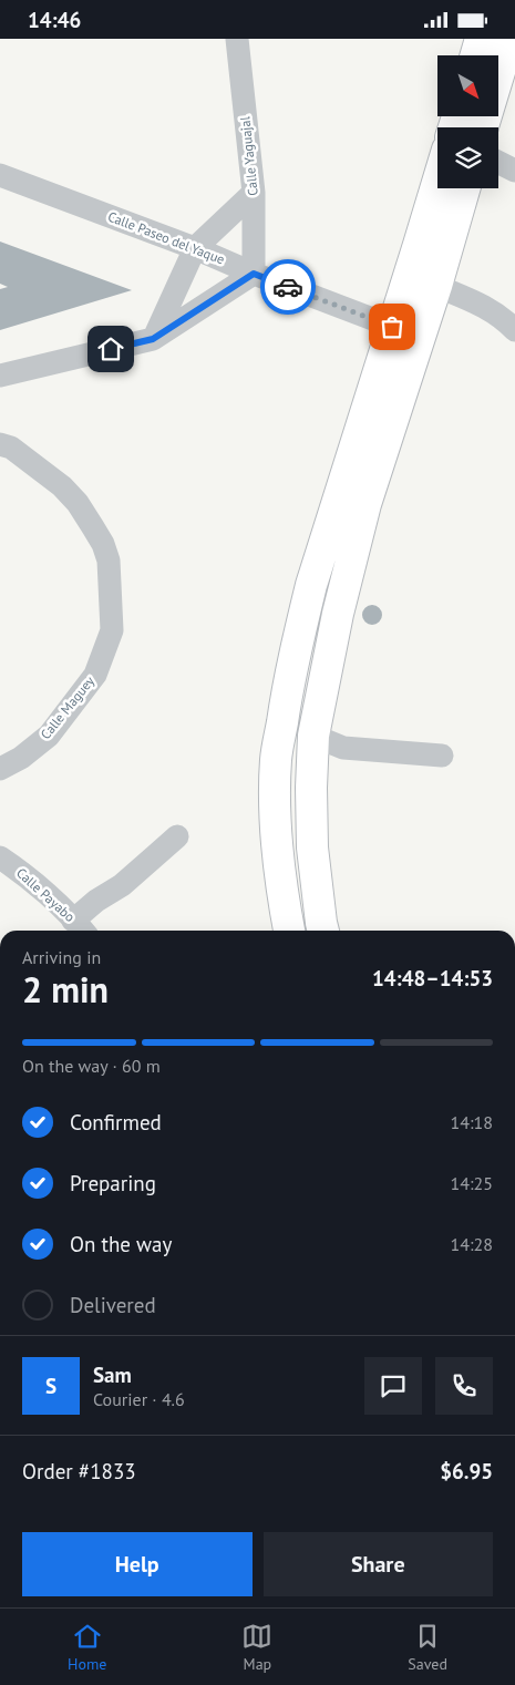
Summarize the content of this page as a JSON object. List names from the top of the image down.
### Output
{
  "streets": {
    "street": [
      "Calle Yaguajal",
      "Calle Paseo del Yaque",
      "Calle Maguey",
      "Calle Payabo"
    ]
  },
  "crossings": [
    ["Calle Yaguajal", "Calle Paseo del Yaque"]
  ],
  "north": "bottom right",
  "page": {
    "status": "14:46",
    "heading": ["2 min", "Arriving in", "14:48–14:53"],
    "panel": [
      "Sam",
      "Courier · 4.6",
      "Order #1833",
      "$6.95"
    ],
    "bar": "On the way · 60 m",
    "list": [
      ["Confirmed", "14:18"],
      ["Preparing", "14:25"],
      ["On the way", "14:28"],
      "Delivered"
    ],
    "round": "S",
    "buttons": ["Help", "Share"],
    "tabs": ["Home", "Map", "Saved"]
  }
}
